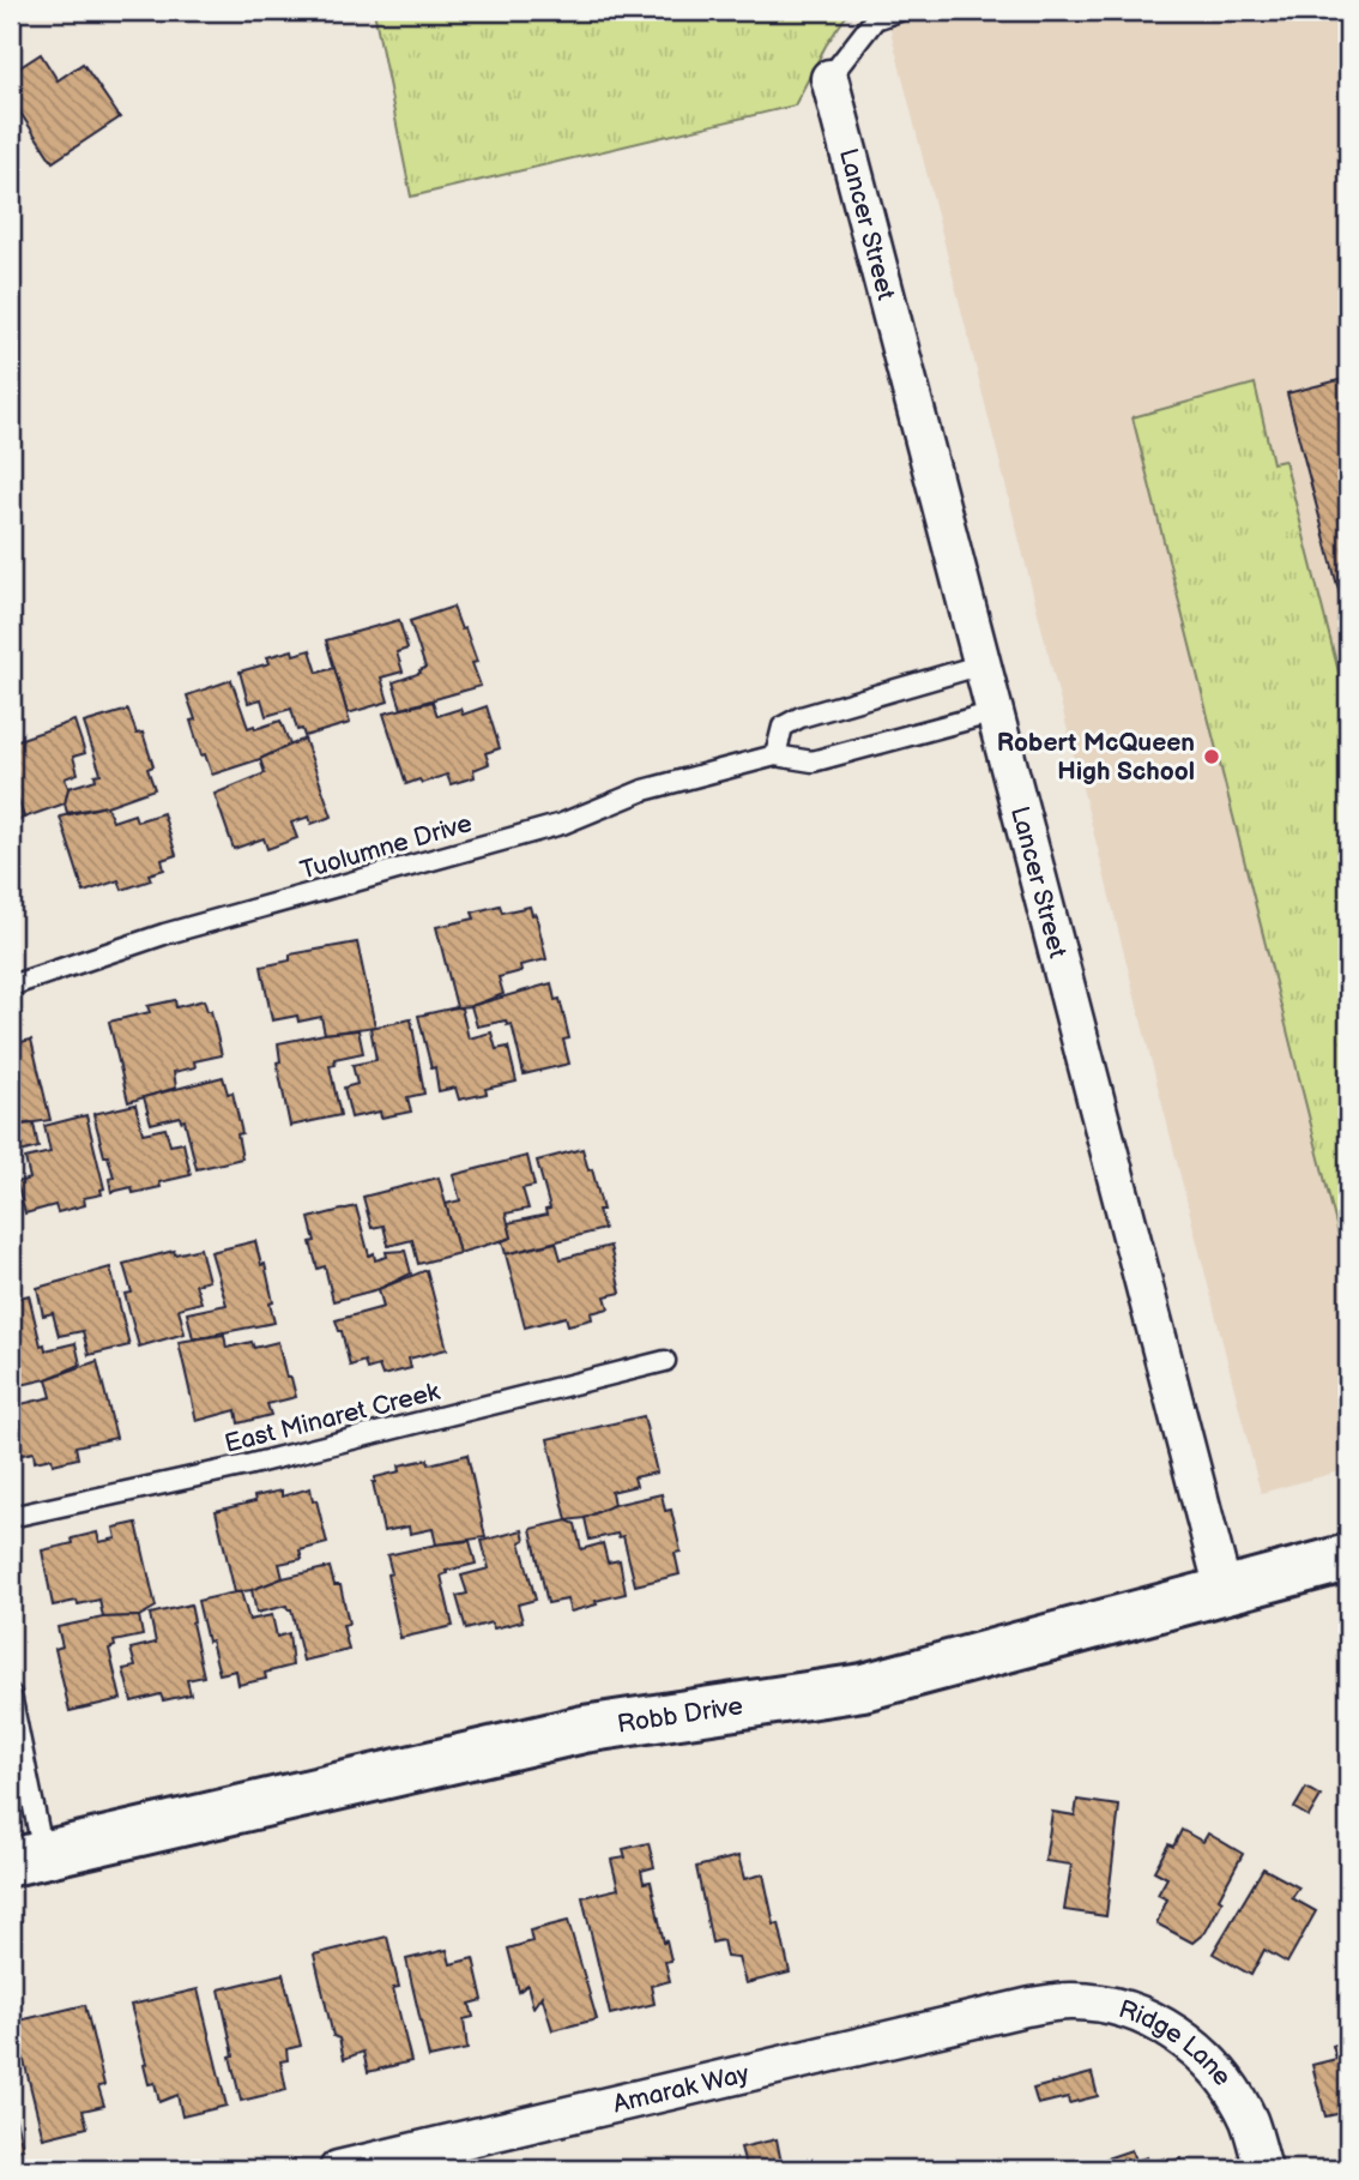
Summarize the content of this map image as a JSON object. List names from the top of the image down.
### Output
{
  "streets": {
    "main road": ["Robb Drive"],
    "street": ["Lancer Street", "Ridge Lane", "Amarak Way"],
    "lane": ["Tuolumne Drive", "East Minaret Creek"]
  },
  "crossings": [
    ["Lancer Street", "Tuolumne Drive"],
    ["Lancer Street", "Robb Drive"],
    ["Ridge Lane", "Amarak Way"]
  ],
  "places": ["Robert McQueen High School"]
}
